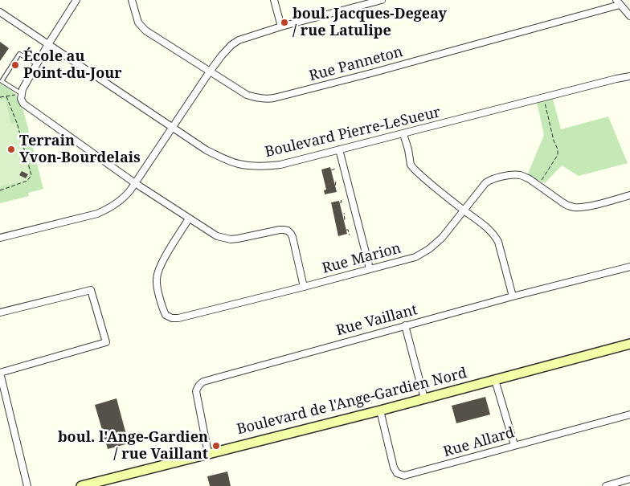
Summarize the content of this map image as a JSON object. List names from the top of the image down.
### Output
{
  "streets": {
    "main road": ["Boulevard de l'Ange-Gardien Nord"],
    "street": [
      "Rue Panneton",
      "Boulevard Pierre-LeSueur",
      "Rue Marion",
      "Rue Vaillant",
      "Rue Allard"
    ]
  },
  "crossings": [
    ["Rue Vaillant", "Boulevard de l'Ange-Gardien Nord"],
    ["Boulevard de l'Ange-Gardien Nord", "Rue Allard"]
  ],
  "places": [
    "boul. Jacques-Degeay / rue Latulipe",
    "École au Point-du-Jour",
    "Terrain Yvon-Bourdelais",
    "boul. l'Ange-Gardien / rue Vaillant"
  ]
}
